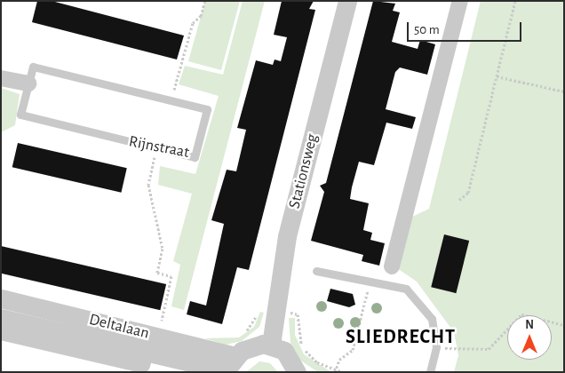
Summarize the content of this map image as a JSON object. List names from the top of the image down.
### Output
{
  "streets": {
    "street": ["Stationsweg", "Deltalaan"],
    "lane": ["Rijnstraat"]
  },
  "districts": ["SLIEDRECHT"],
  "scale_bar": "50 m",
  "north": "top"
}
